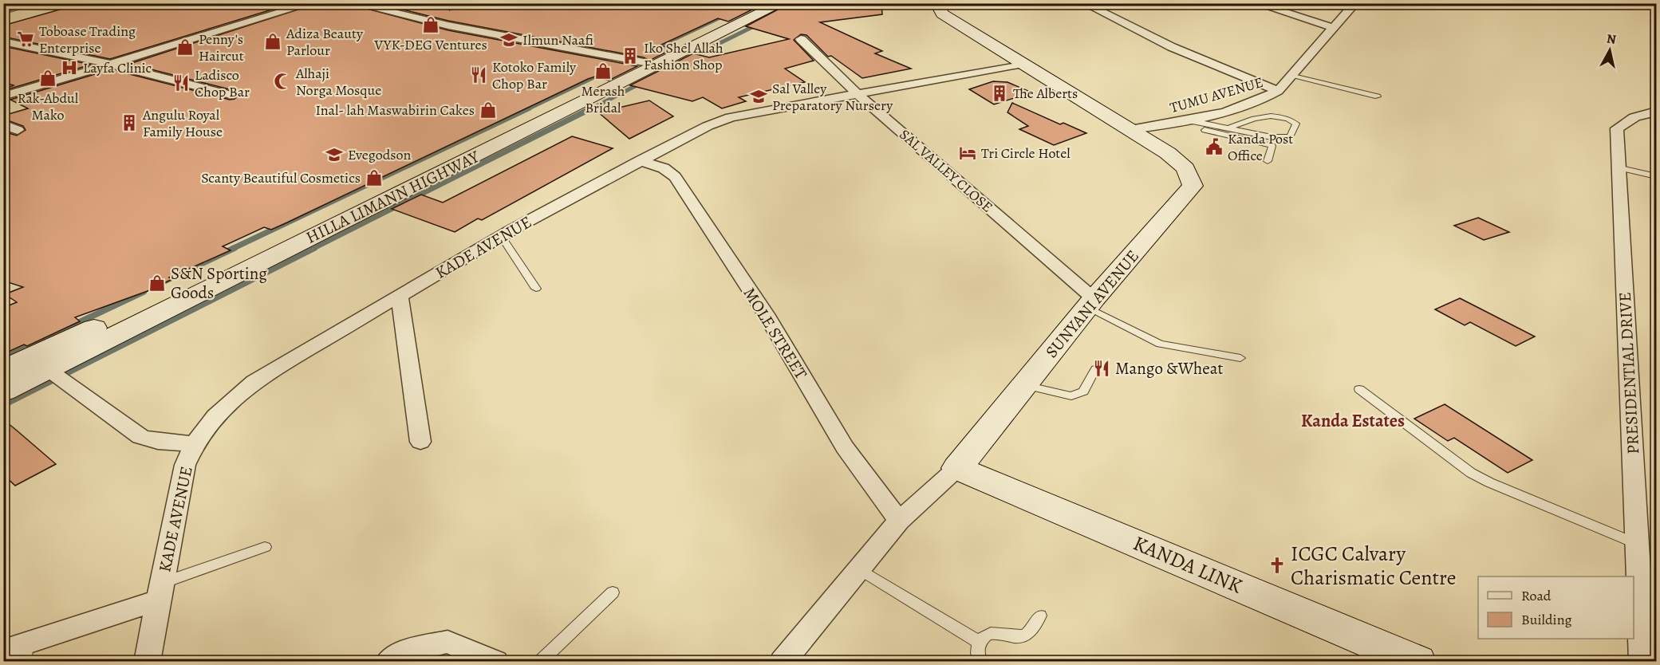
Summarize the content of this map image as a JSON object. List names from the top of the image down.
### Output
{
  "streets": {
    "main road": ["HILLA LIMANN HIGHWAY", "SUNYANI AVENUE", "KANDA LINK"],
    "street": [
      "TUMU AVENUE",
      "SAL VALLEY CLOSE",
      "KADE AVENUE",
      "MOLE STREET",
      "PRESIDENTIAL DRIVE"
    ]
  },
  "crossings": [
    ["TUMU AVENUE", "SUNYANI AVENUE"],
    ["SAL VALLEY CLOSE", "KADE AVENUE"],
    ["SAL VALLEY CLOSE", "SUNYANI AVENUE"],
    ["KADE AVENUE", "SUNYANI AVENUE"],
    ["KADE AVENUE", "MOLE STREET"],
    ["SUNYANI AVENUE", "MOLE STREET"],
    ["SUNYANI AVENUE", "KANDA LINK"]
  ],
  "districts": ["Kanda Estates"],
  "places": {
    "shop": [
      "VYK-DEG Ventures",
      "Adiza Beauty Parlour",
      "Penny's Haircut",
      "Merash Bridal",
      "Rak-Abdul Mako",
      "Inal- lah Maswabirin Cakes",
      "Scanty Beautiful Cosmetics",
      "S&N Sporting Goods"
    ],
    "supermarket": ["Toboase Trading Enterprise"],
    "school or university": ["Ilmun Naafi", "Sal Valley Preparatory Nursery", "Evegodson"],
    "building": ["Iko Shel Allah Fashion Shop", "The Alberts", "Angulu Royal Family House"],
    "hospital": ["Layfa Clinic"],
    "restaurant": ["Kotoko Family Chop Bar", "Ladisco Chop Bar", "Mango &Wheat"],
    "mosque": ["Alhaji Norga Mosque"],
    "public building": ["Kanda Post Office"],
    "hotel": ["Tri Circle Hotel"],
    "church": ["ICGC Calvary Charismatic Centre"]
  },
  "legend": ["Road", "Building"],
  "north": "top"
}
